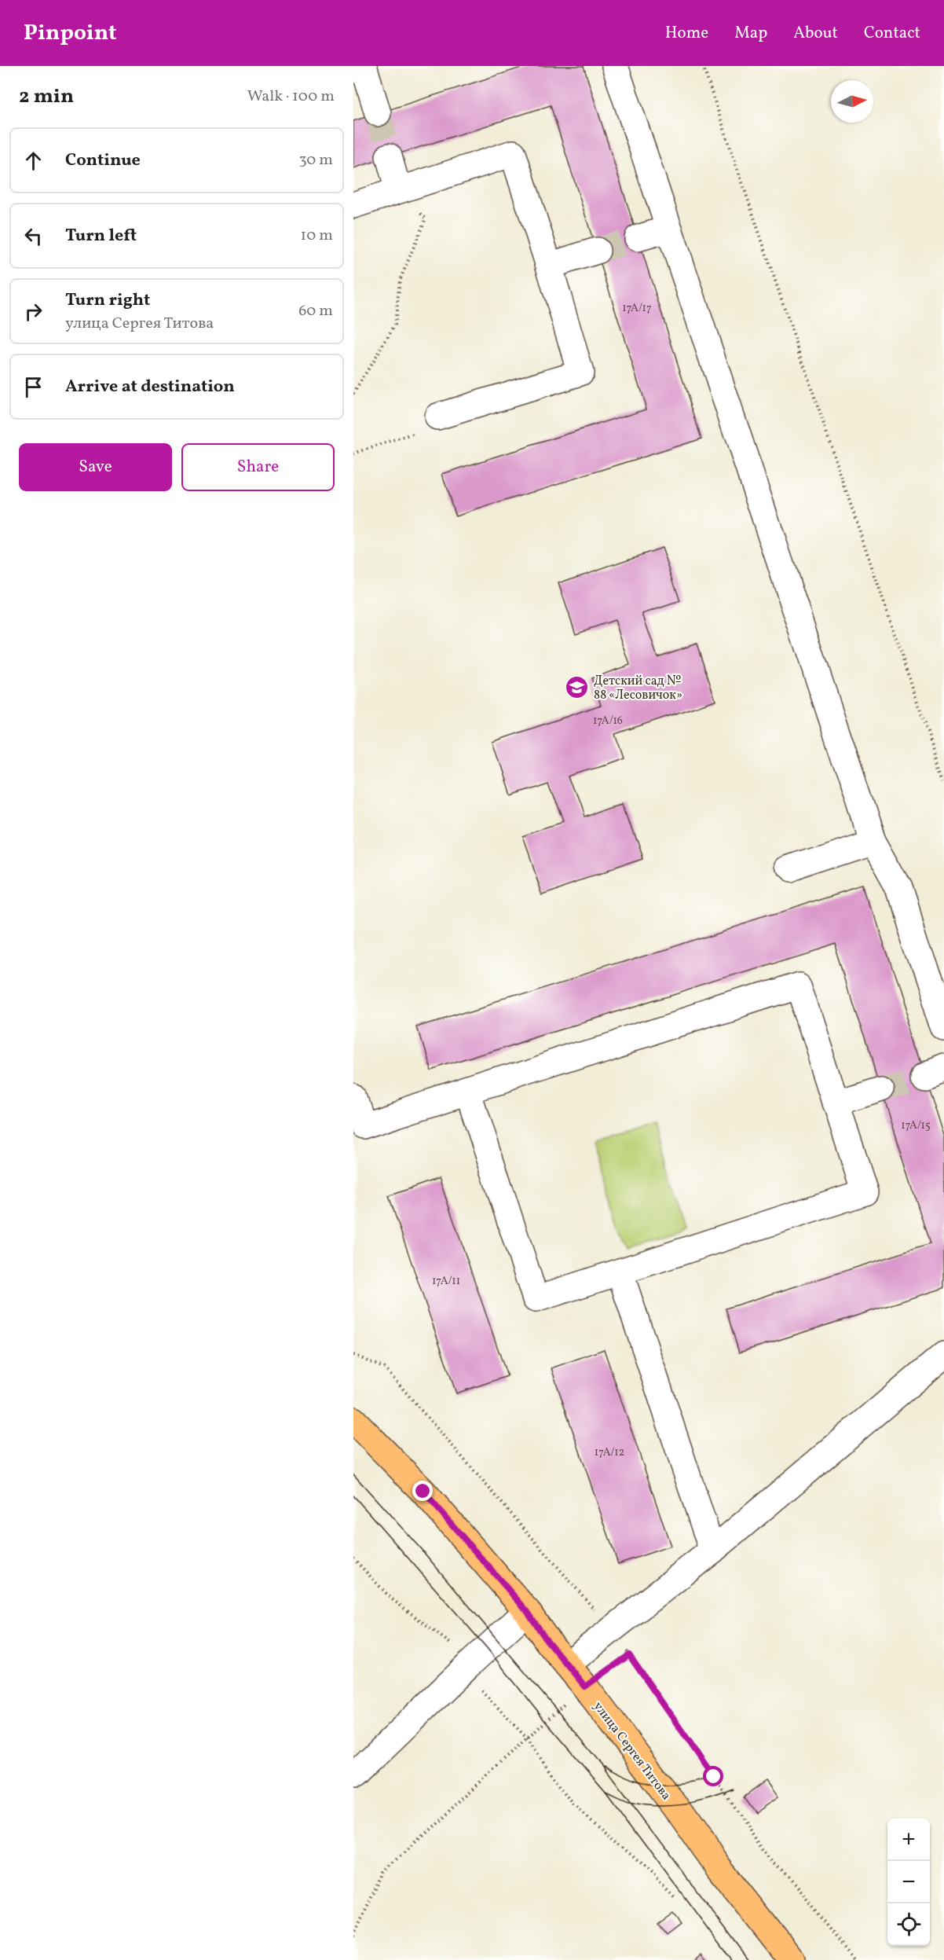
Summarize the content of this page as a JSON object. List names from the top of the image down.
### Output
{
  "streets": {
    "main road": ["улица Сергея Титова"]
  },
  "places": {
    "school or university": ["Детский сад № 88 «Лесовичок»"]
  },
  "house_numbers": [
    "17А/17",
    "17А/16",
    "17А/15",
    "17А/11",
    "17А/12"
  ],
  "north": "right",
  "page": {
    "header": "Pinpoint",
    "nav": [
      "Home",
      "Map",
      "About",
      "Contact"
    ],
    "heading": ["2 min", "Walk · 100 m"],
    "list": [
      ["Continue", "30 m"],
      ["Turn left", "10 m"],
      ["Turn right", "улица Сергея Титова", "60 m"],
      "Arrive at destination"
    ],
    "buttons": ["Save", "Share"],
    "map_buttons": ["+", "−"]
  }
}
